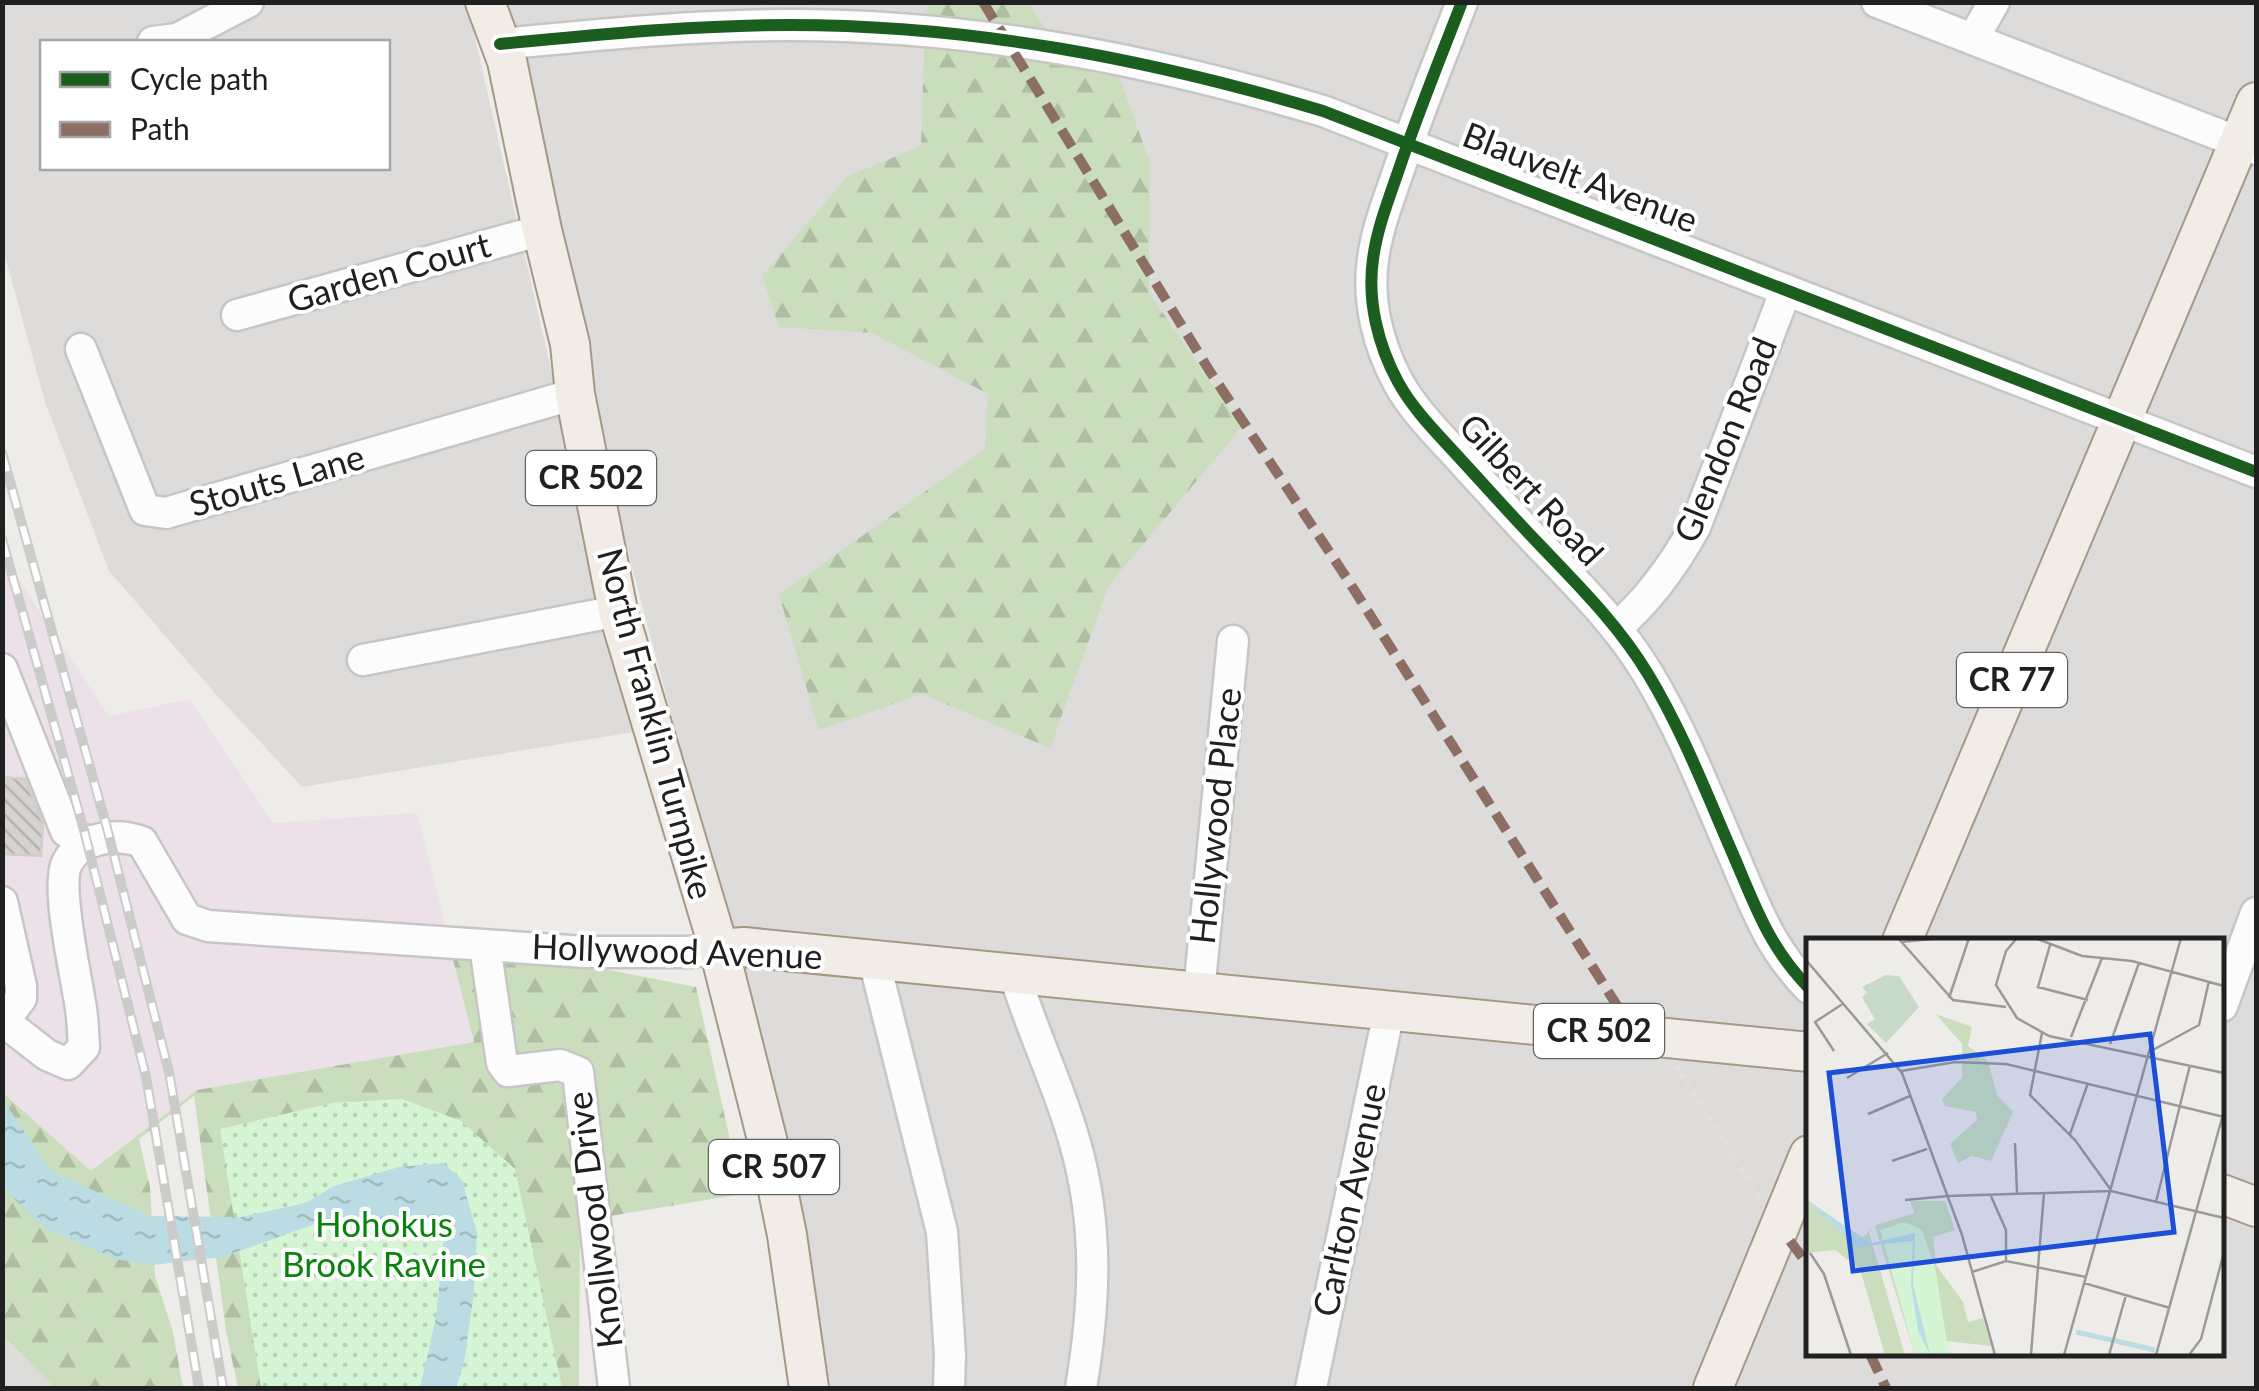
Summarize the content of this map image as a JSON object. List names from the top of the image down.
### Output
{
  "streets": {
    "main road": [
      "CR 502",
      "CR 77",
      "North Franklin Turnpike",
      "Hollywood Avenue",
      "CR 507"
    ],
    "street": [
      "Blauvelt Avenue",
      "Garden Court",
      "Glendon Road",
      "Stouts Lane",
      "Gilbert Road",
      "Hollywood Place",
      "Carlton Avenue",
      "Knollwood Drive"
    ]
  },
  "crossings": [
    ["Blauvelt Avenue", "Glendon Road"],
    ["Blauvelt Avenue", "Gilbert Road"],
    ["Blauvelt Avenue", "CR 77"],
    ["Blauvelt Avenue", "North Franklin Turnpike"],
    ["Garden Court", "North Franklin Turnpike"],
    ["Glendon Road", "Gilbert Road"],
    ["Stouts Lane", "North Franklin Turnpike"],
    ["North Franklin Turnpike", "Hollywood Avenue"],
    ["Hollywood Place", "Hollywood Avenue"],
    ["Hollywood Avenue", "Carlton Avenue"],
    ["Hollywood Avenue", "Knollwood Drive"]
  ],
  "parks": ["Hohokus Brook Ravine"],
  "legend": ["Cycle path", "Path"]
}
